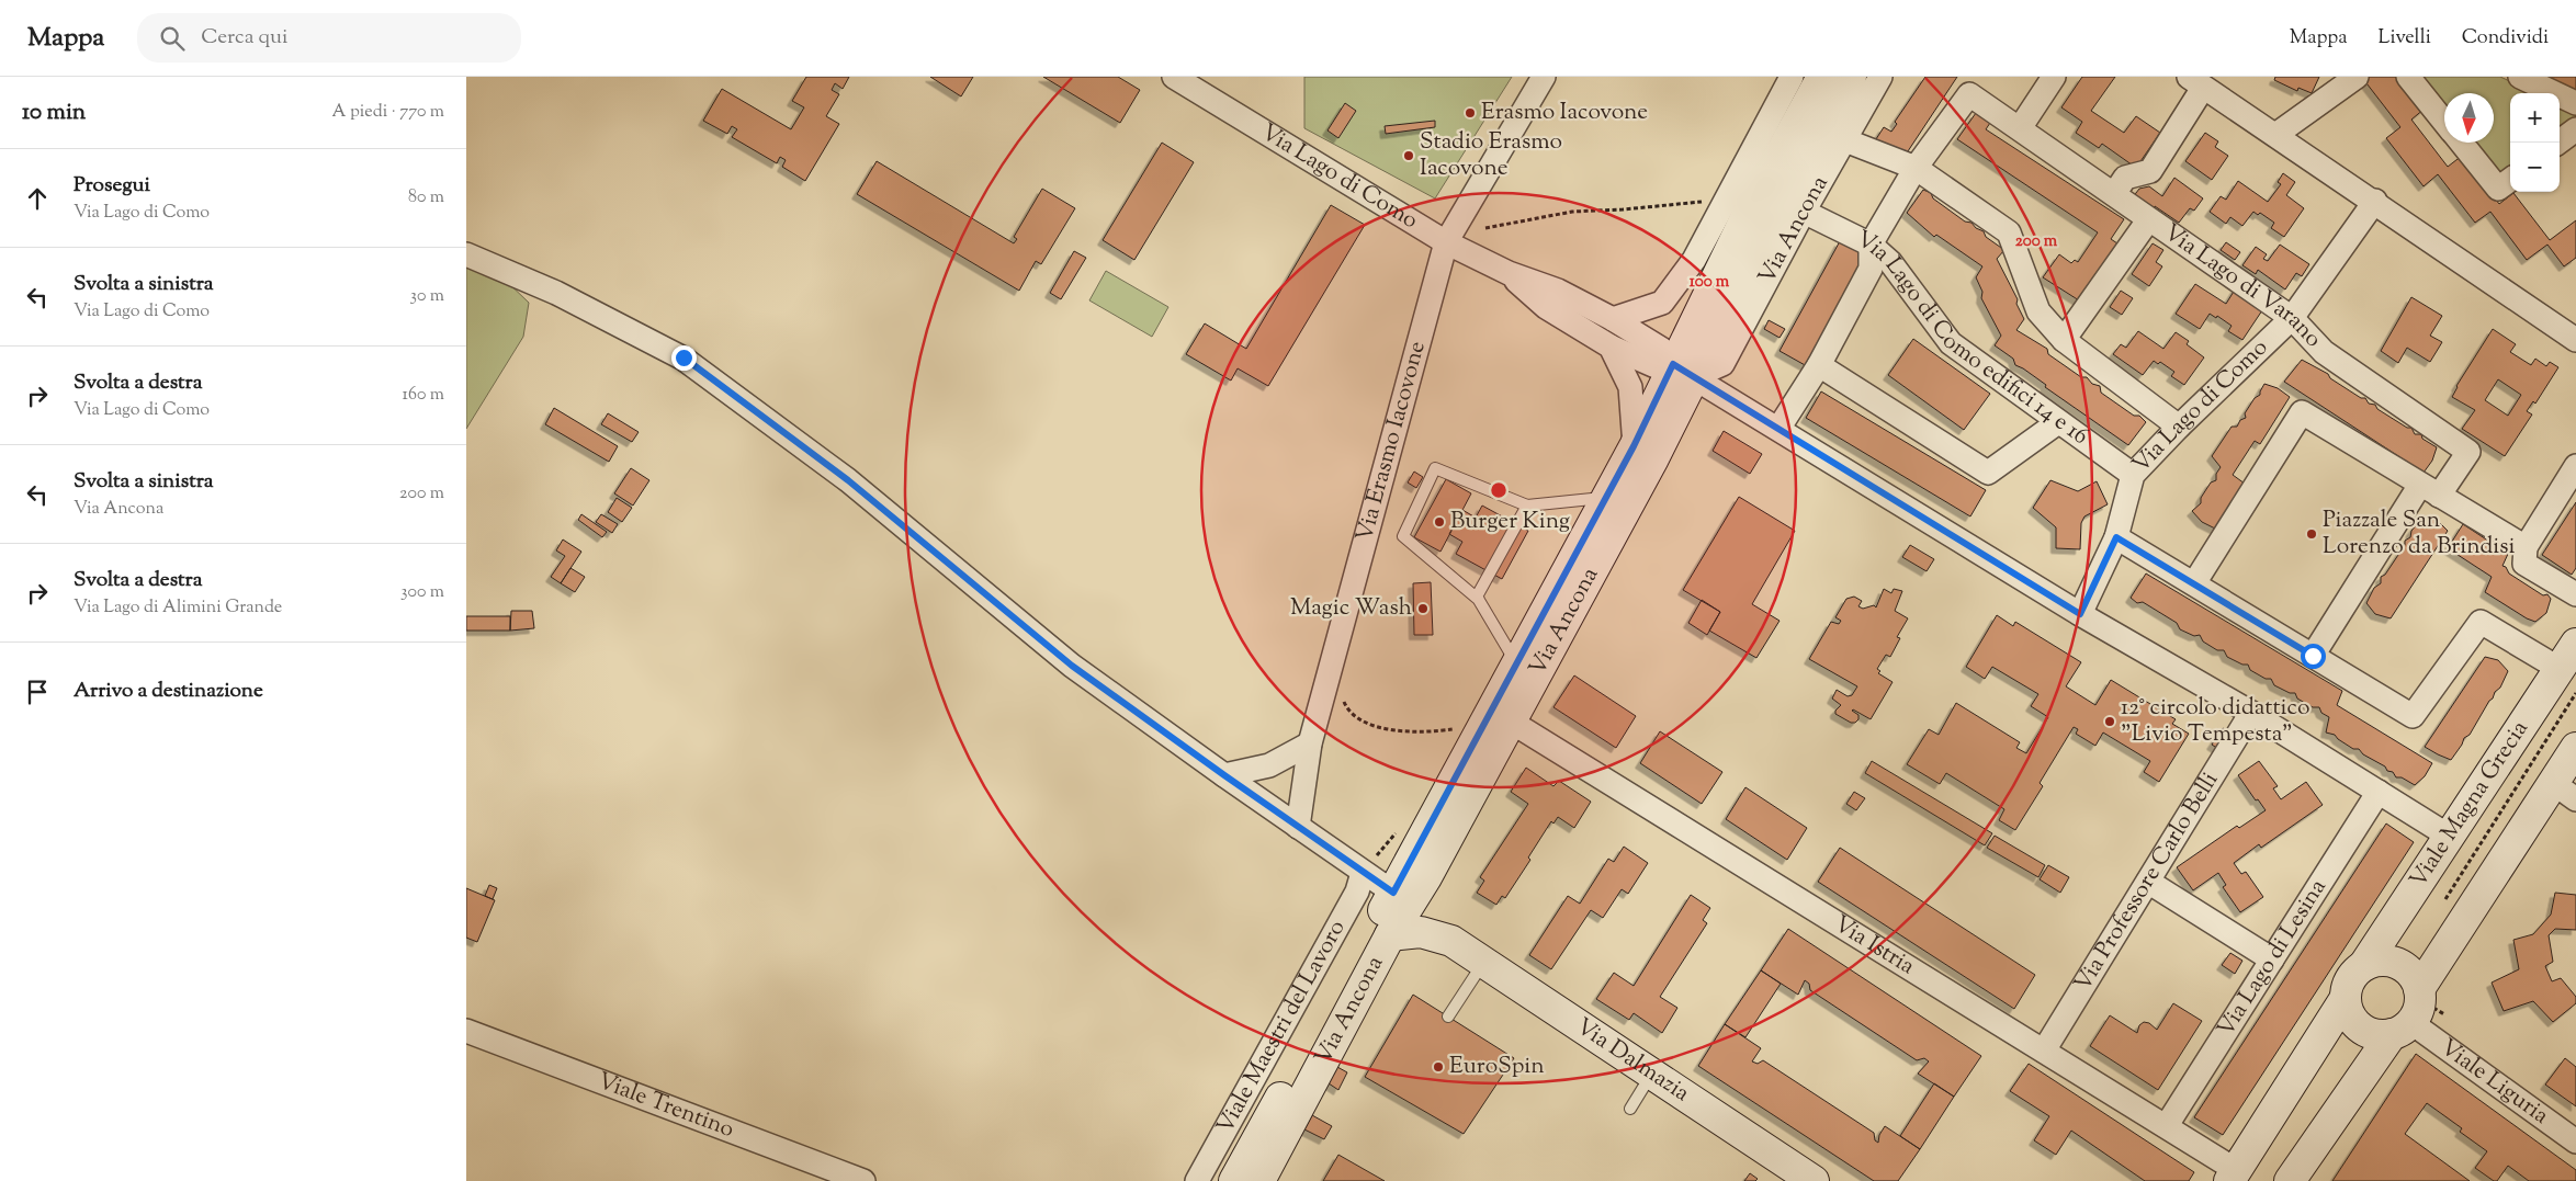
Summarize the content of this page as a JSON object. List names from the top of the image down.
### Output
{
  "streets": {
    "street": [
      "Via Lago di Como",
      "Via Ancona",
      "Via Lago di Varano",
      "Via Lago di Como edifici 14 e 16",
      "Via Erasmo Iacovone",
      "Viale Magna Grecia",
      "Via Professore Carlo Belli",
      "Via Istria",
      "Via Lago di Lesina",
      "Viale Maestri del Lavoro",
      "Via Dalmazia",
      "Viale Liguria",
      "Viale Trentino"
    ]
  },
  "crossings": [
    ["Via Lago di Como", "Via Ancona"],
    ["Via Lago di Como", "Via Lago di Varano"],
    ["Via Lago di Como", "Via Lago di Como edifici 14 e 16"],
    ["Via Lago di Como", "Via Erasmo Iacovone"],
    ["Via Lago di Como", "Viale Magna Grecia"],
    ["Via Lago di Como", "Via Professore Carlo Belli"],
    ["Via Lago di Como", "Via Lago di Lesina"],
    ["Via Ancona", "Via Lago di Como edifici 14 e 16"],
    ["Via Ancona", "Via Istria"],
    ["Via Ancona", "Via Dalmazia"],
    ["Viale Magna Grecia", "Via Istria"],
    ["Viale Magna Grecia", "Viale Liguria"],
    ["Via Professore Carlo Belli", "Via Istria"],
    ["Via Istria", "Via Lago di Lesina"]
  ],
  "places": [
    "Erasmo Iacovone",
    "Stadio Erasmo Iacovone",
    "Burger King",
    "Piazzale San Lorenzo da Brindisi",
    "Magic Wash",
    "12° circolo didattico \"Livio Tempesta\"",
    "EuroSpin"
  ],
  "north": "bottom",
  "page": {
    "header": "Mappa",
    "search": "Cerca qui",
    "nav": ["Mappa", "Livelli", "Condividi"],
    "heading": ["10 min", "A piedi · 770 m"],
    "map_buttons": ["+", "−"],
    "list": [
      ["Prosegui", "Via Lago di Como", "80 m"],
      ["Svolta a sinistra", "Via Lago di Como", "30 m"],
      ["Svolta a destra", "Via Lago di Como", "160 m"],
      ["Svolta a sinistra", "Via Ancona", "200 m"],
      ["Svolta a destra", "Via Lago di Alimini Grande", "300 m"],
      "Arrivo a destinazione"
    ]
  },
  "rings": ["200 m", "100 m"]
}
